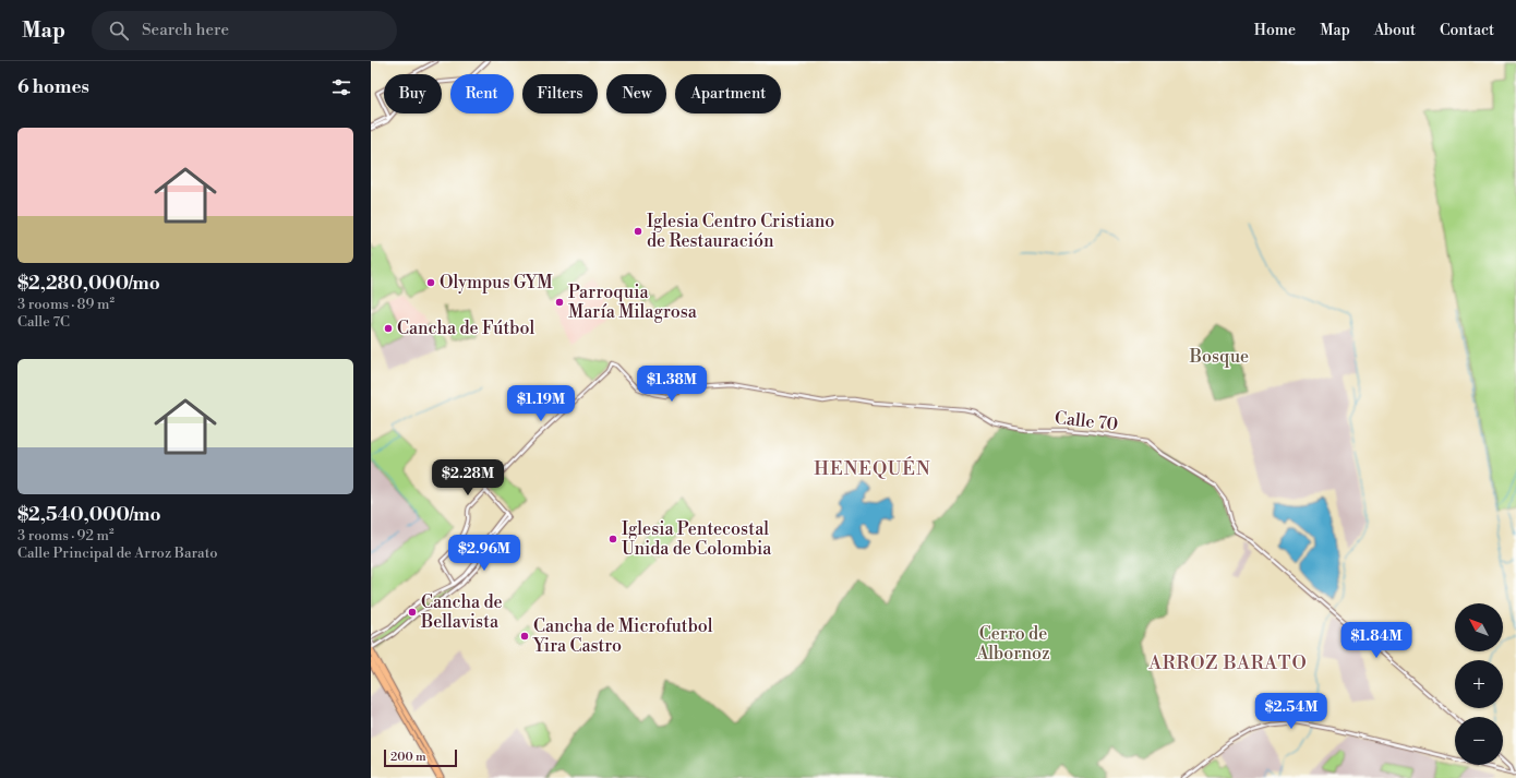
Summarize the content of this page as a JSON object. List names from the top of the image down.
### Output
{
  "streets": {
    "street": ["Calle 70"]
  },
  "districts": ["HENEQUÉN", "ARROZ BARATO"],
  "parks": ["Bosque", "Cerro de Albornoz"],
  "places": [
    "Iglesia Centro Cristiano de Restauración",
    "Olympus GYM",
    "Parroquia María Milagrosa",
    "Cancha de Fútbol",
    "Iglesia Pentecostal Unida de Colombia",
    "Cancha de Bellavista",
    "Cancha de Microfutbol Yira Castro"
  ],
  "scale_bar": "200 m",
  "north": "top left",
  "page": {
    "header": "Map",
    "search": "Search here",
    "nav": [
      "Home",
      "Map",
      "About",
      "Contact"
    ],
    "heading": "6 homes",
    "chip": [
      "Buy",
      "Rent",
      "Filters",
      "New",
      "Apartment"
    ],
    "list": [
      {
        "name": "$2,280,000/mo",
        "note": "3 rooms · 89 m² · Calle 7C"
      },
      {
        "name": "$2,540,000/mo",
        "note": "3 rooms · 92 m² · Calle Principal de Arroz Barato"
      }
    ],
    "price": [
      "$1.38M",
      "$1.19M",
      "$2.28M",
      "$2.96M",
      "$1.84M",
      "$2.54M"
    ],
    "map_buttons": ["+", "−"],
    "scale": "200 m"
  }
}
